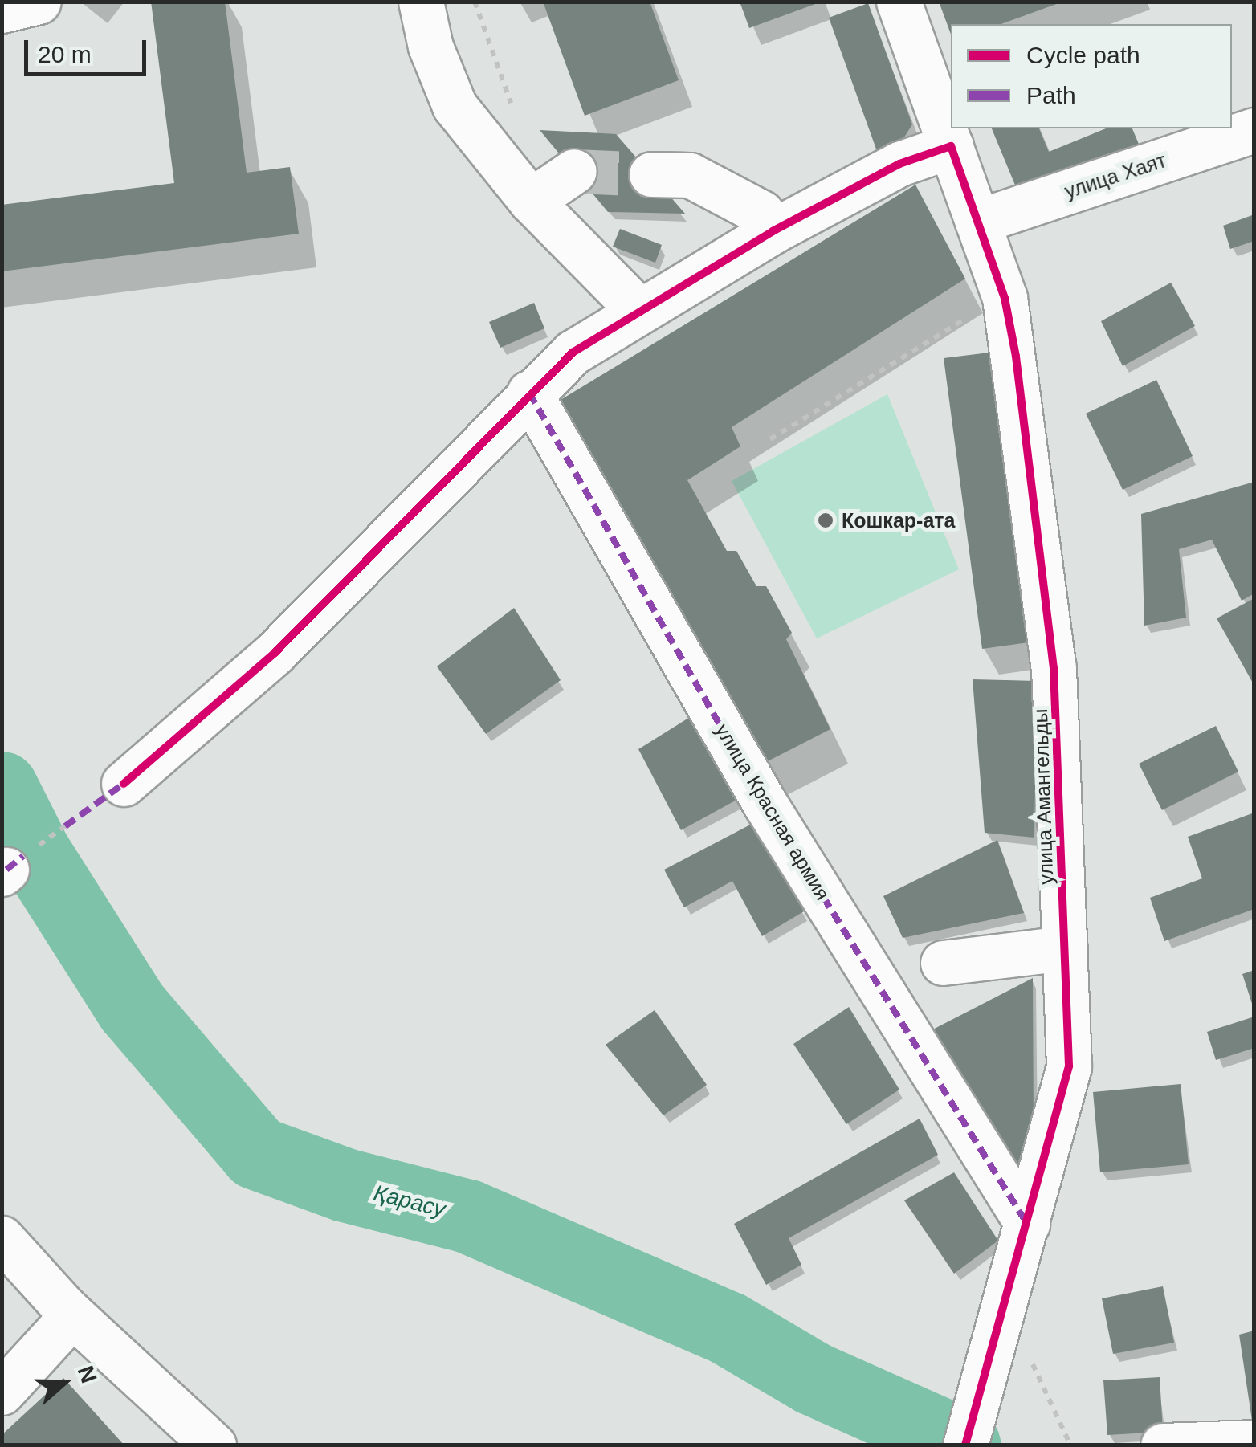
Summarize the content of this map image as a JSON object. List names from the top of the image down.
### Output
{
  "streets": {
    "street": ["улица Хаят", "улица Амангельды", "улица Красная армия"]
  },
  "crossings": [
    ["улица Хаят", "улица Амангельды"],
    ["улица Амангельды", "улица Красная армия"]
  ],
  "water": ["Қарасу"],
  "places": ["Кошкар-ата"],
  "legend": ["Cycle path", "Path"],
  "scale_bar": "20 m",
  "north": "right"
}
